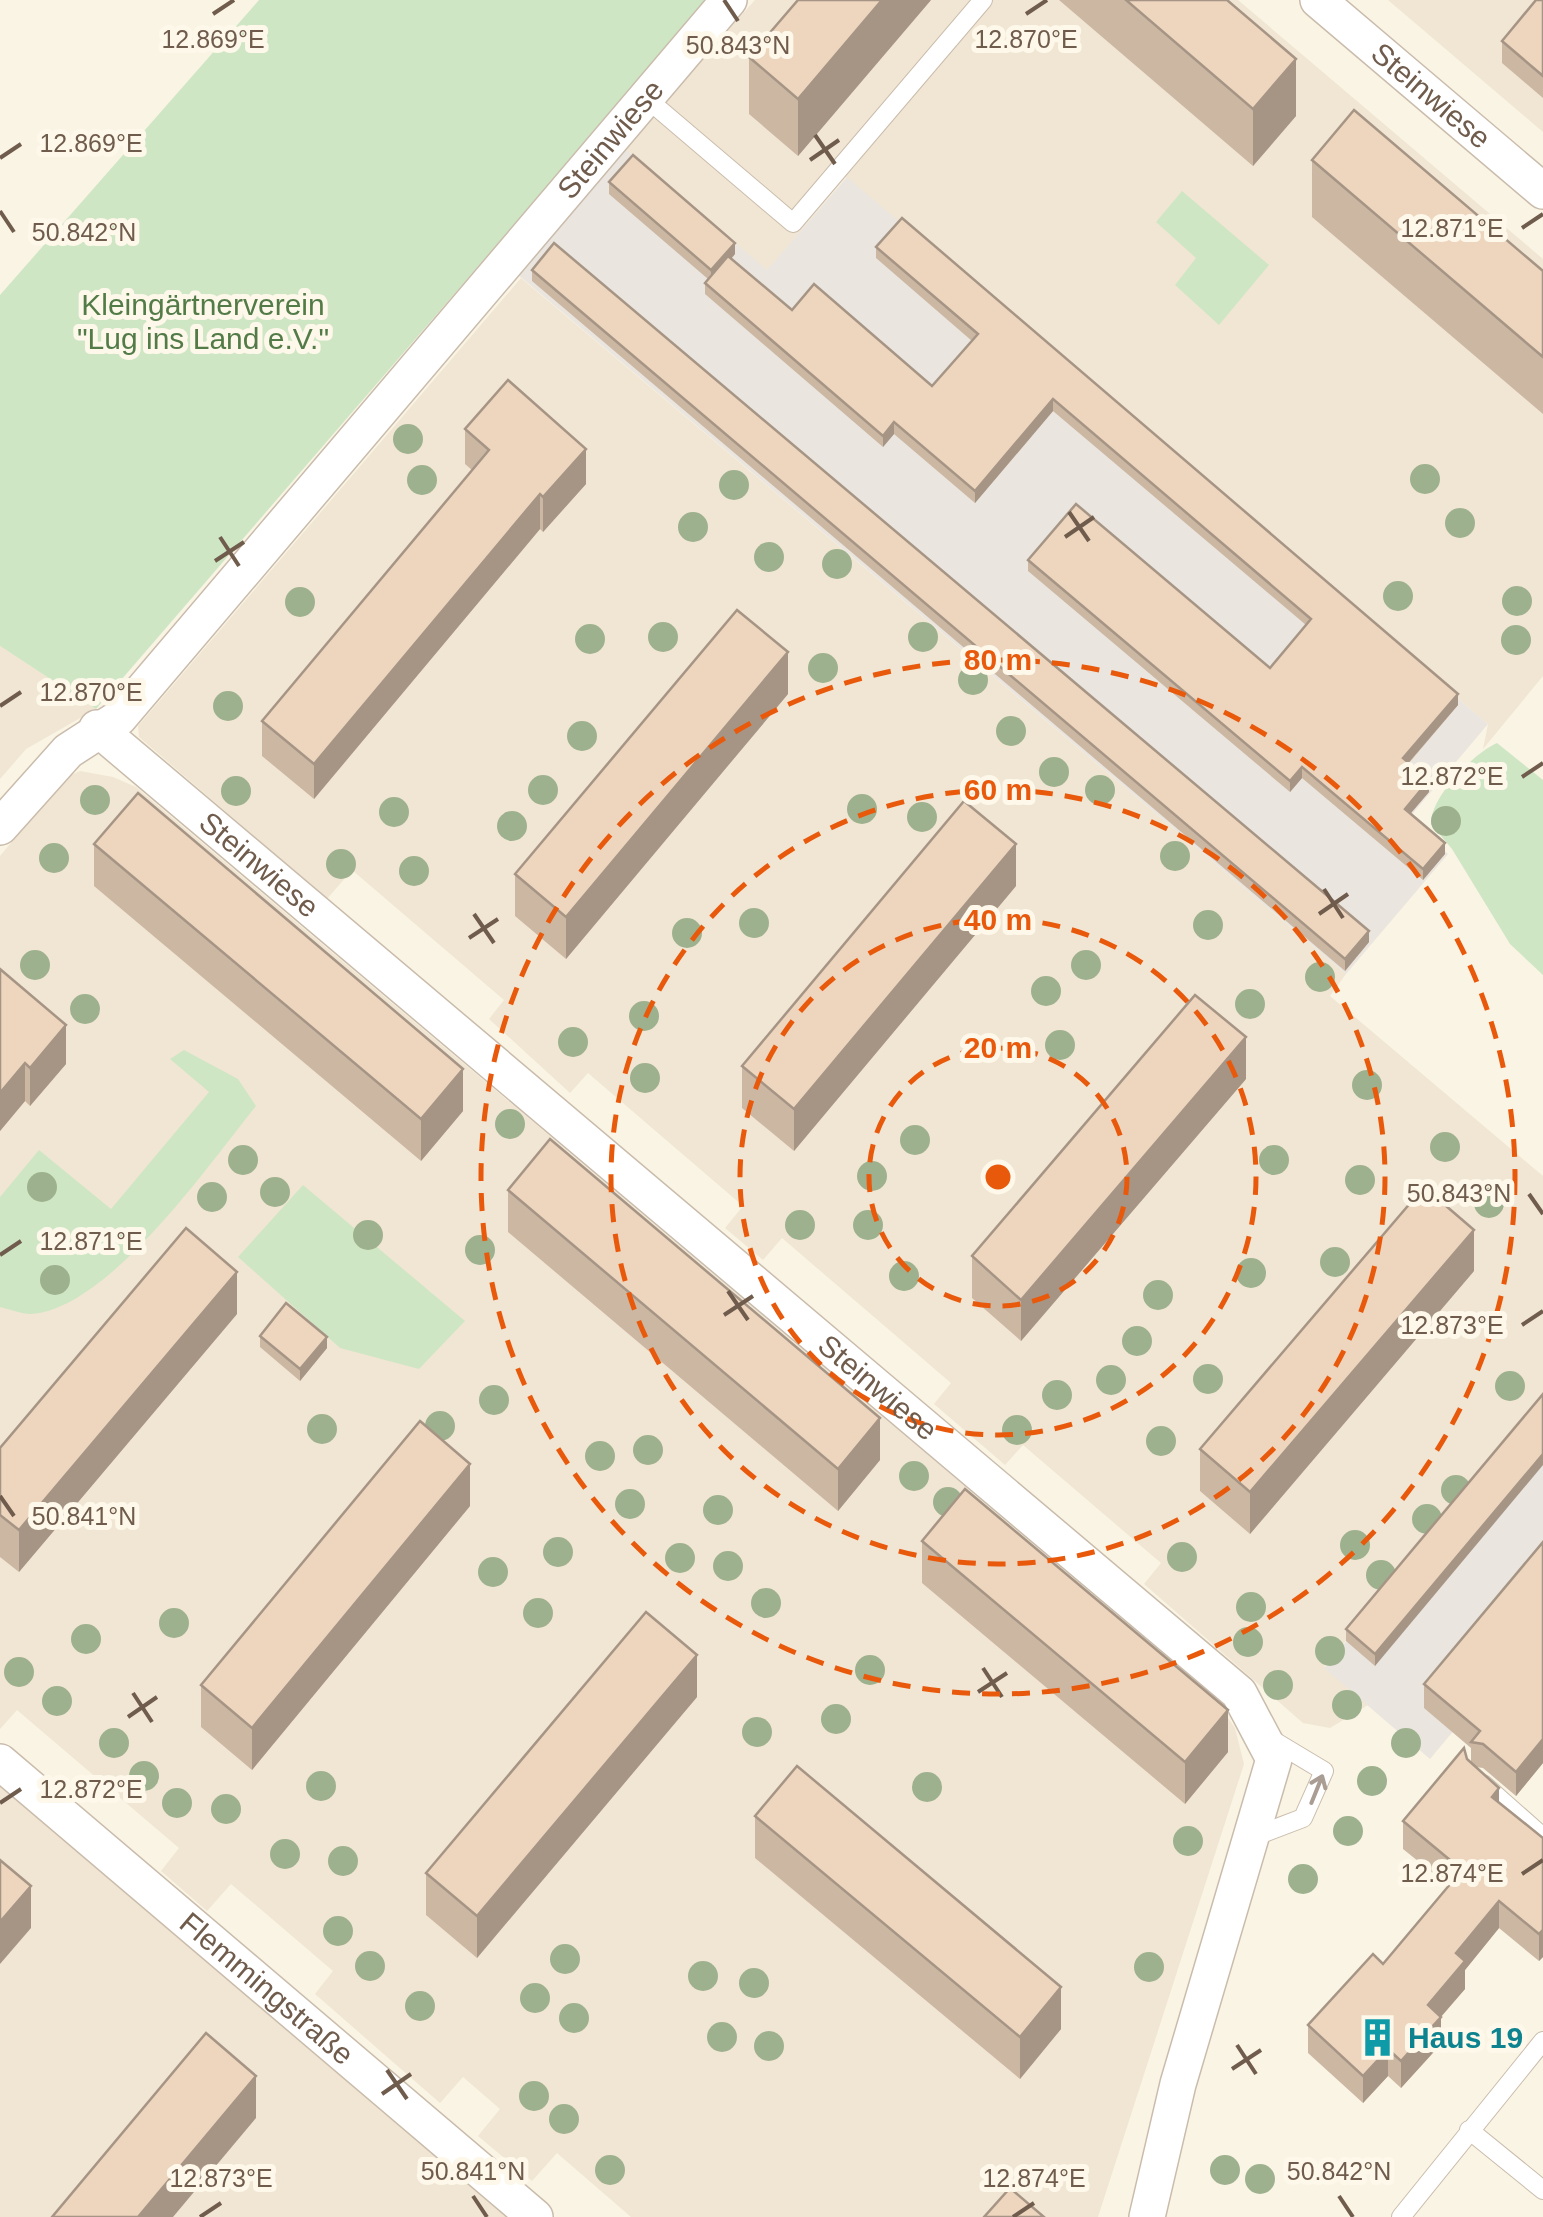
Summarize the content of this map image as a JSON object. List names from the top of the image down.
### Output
{
  "streets": {
    "street": ["Steinwiese", "Flemmingstraße"]
  },
  "parks": ["Kleingärtnerverein \"Lug ins Land e.V.\""],
  "places": {
    "building": ["Haus 19"]
  },
  "coordinates": [
    "12.869°E",
    "12.870°E",
    "50.843°N",
    "12.871°E",
    "50.842°N",
    "12.872°E",
    "12.873°E",
    "50.841°N",
    "12.874°E"
  ],
  "rings": [
    "80 m",
    "60 m",
    "40 m",
    "20 m"
  ]
}
